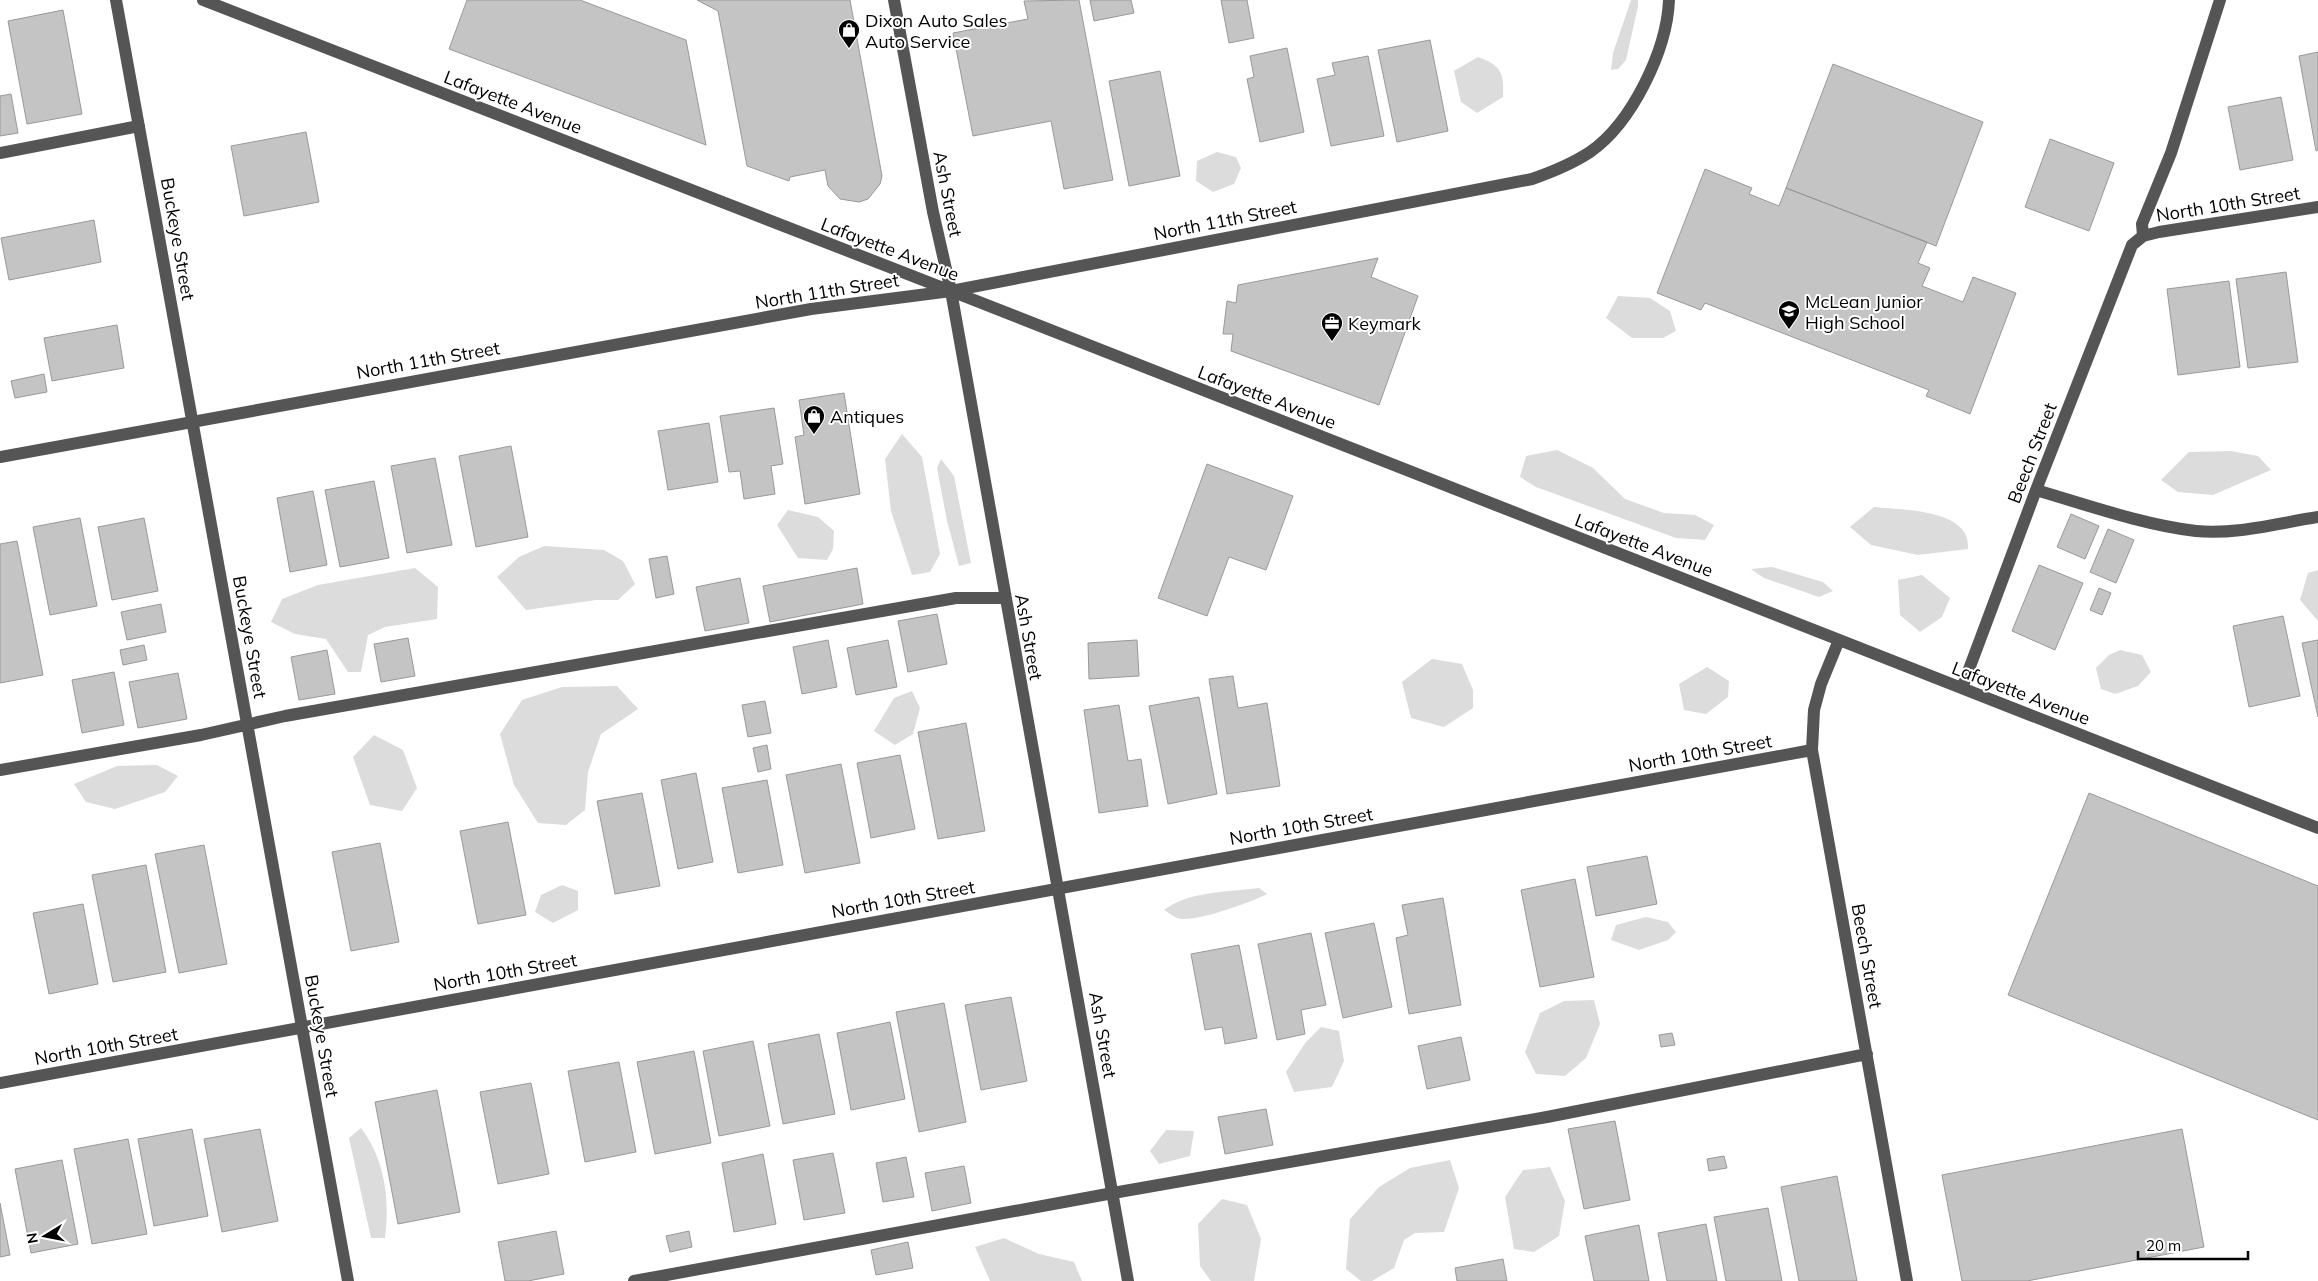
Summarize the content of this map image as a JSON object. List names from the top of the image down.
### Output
{
  "streets": {
    "street": [
      "Lafayette Avenue",
      "Ash Street",
      "North 10th Street",
      "North 11th Street",
      "Buckeye Street",
      "Beech Street"
    ]
  },
  "crossings": [
    ["Lafayette Avenue", "Ash Street"],
    ["Lafayette Avenue", "North 11th Street"],
    ["Lafayette Avenue", "Beech Street"],
    ["Ash Street", "North 10th Street"],
    ["Ash Street", "North 11th Street"],
    ["North 10th Street", "Buckeye Street"],
    ["North 10th Street", "Beech Street"],
    ["North 11th Street", "Buckeye Street"]
  ],
  "places": {
    "shop": ["Dixon Auto Sales Auto Service", "Antiques"],
    "school or university": ["McLean Junior High School"],
    "office": ["Keymark"]
  },
  "scale_bar": "20 m",
  "north": "left"
}
